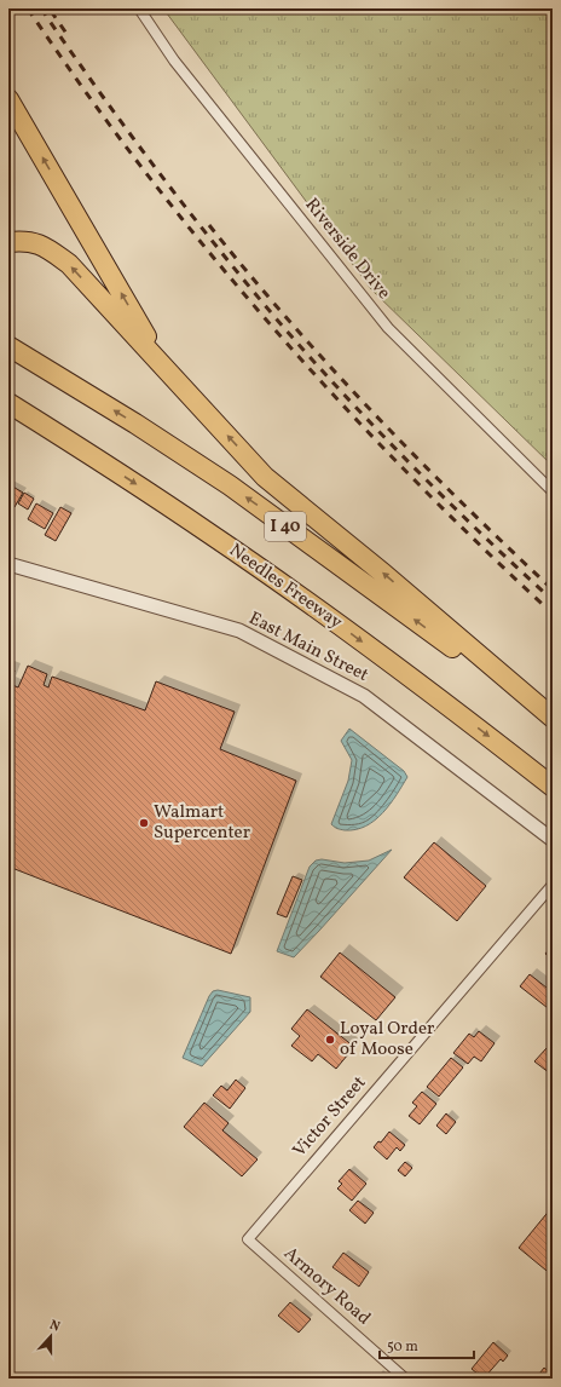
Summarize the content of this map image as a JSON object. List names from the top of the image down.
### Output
{
  "streets": {
    "highway": ["I 40", "Needles Freeway"],
    "street": [
      "Riverside Drive",
      "East Main Street",
      "Victor Street",
      "Armory Road"
    ]
  },
  "crossings": [
    ["Victor Street", "Armory Road"]
  ],
  "places": ["Walmart Supercenter", "Loyal Order of Moose"],
  "scale_bar": "50 m",
  "north": "top"
}
